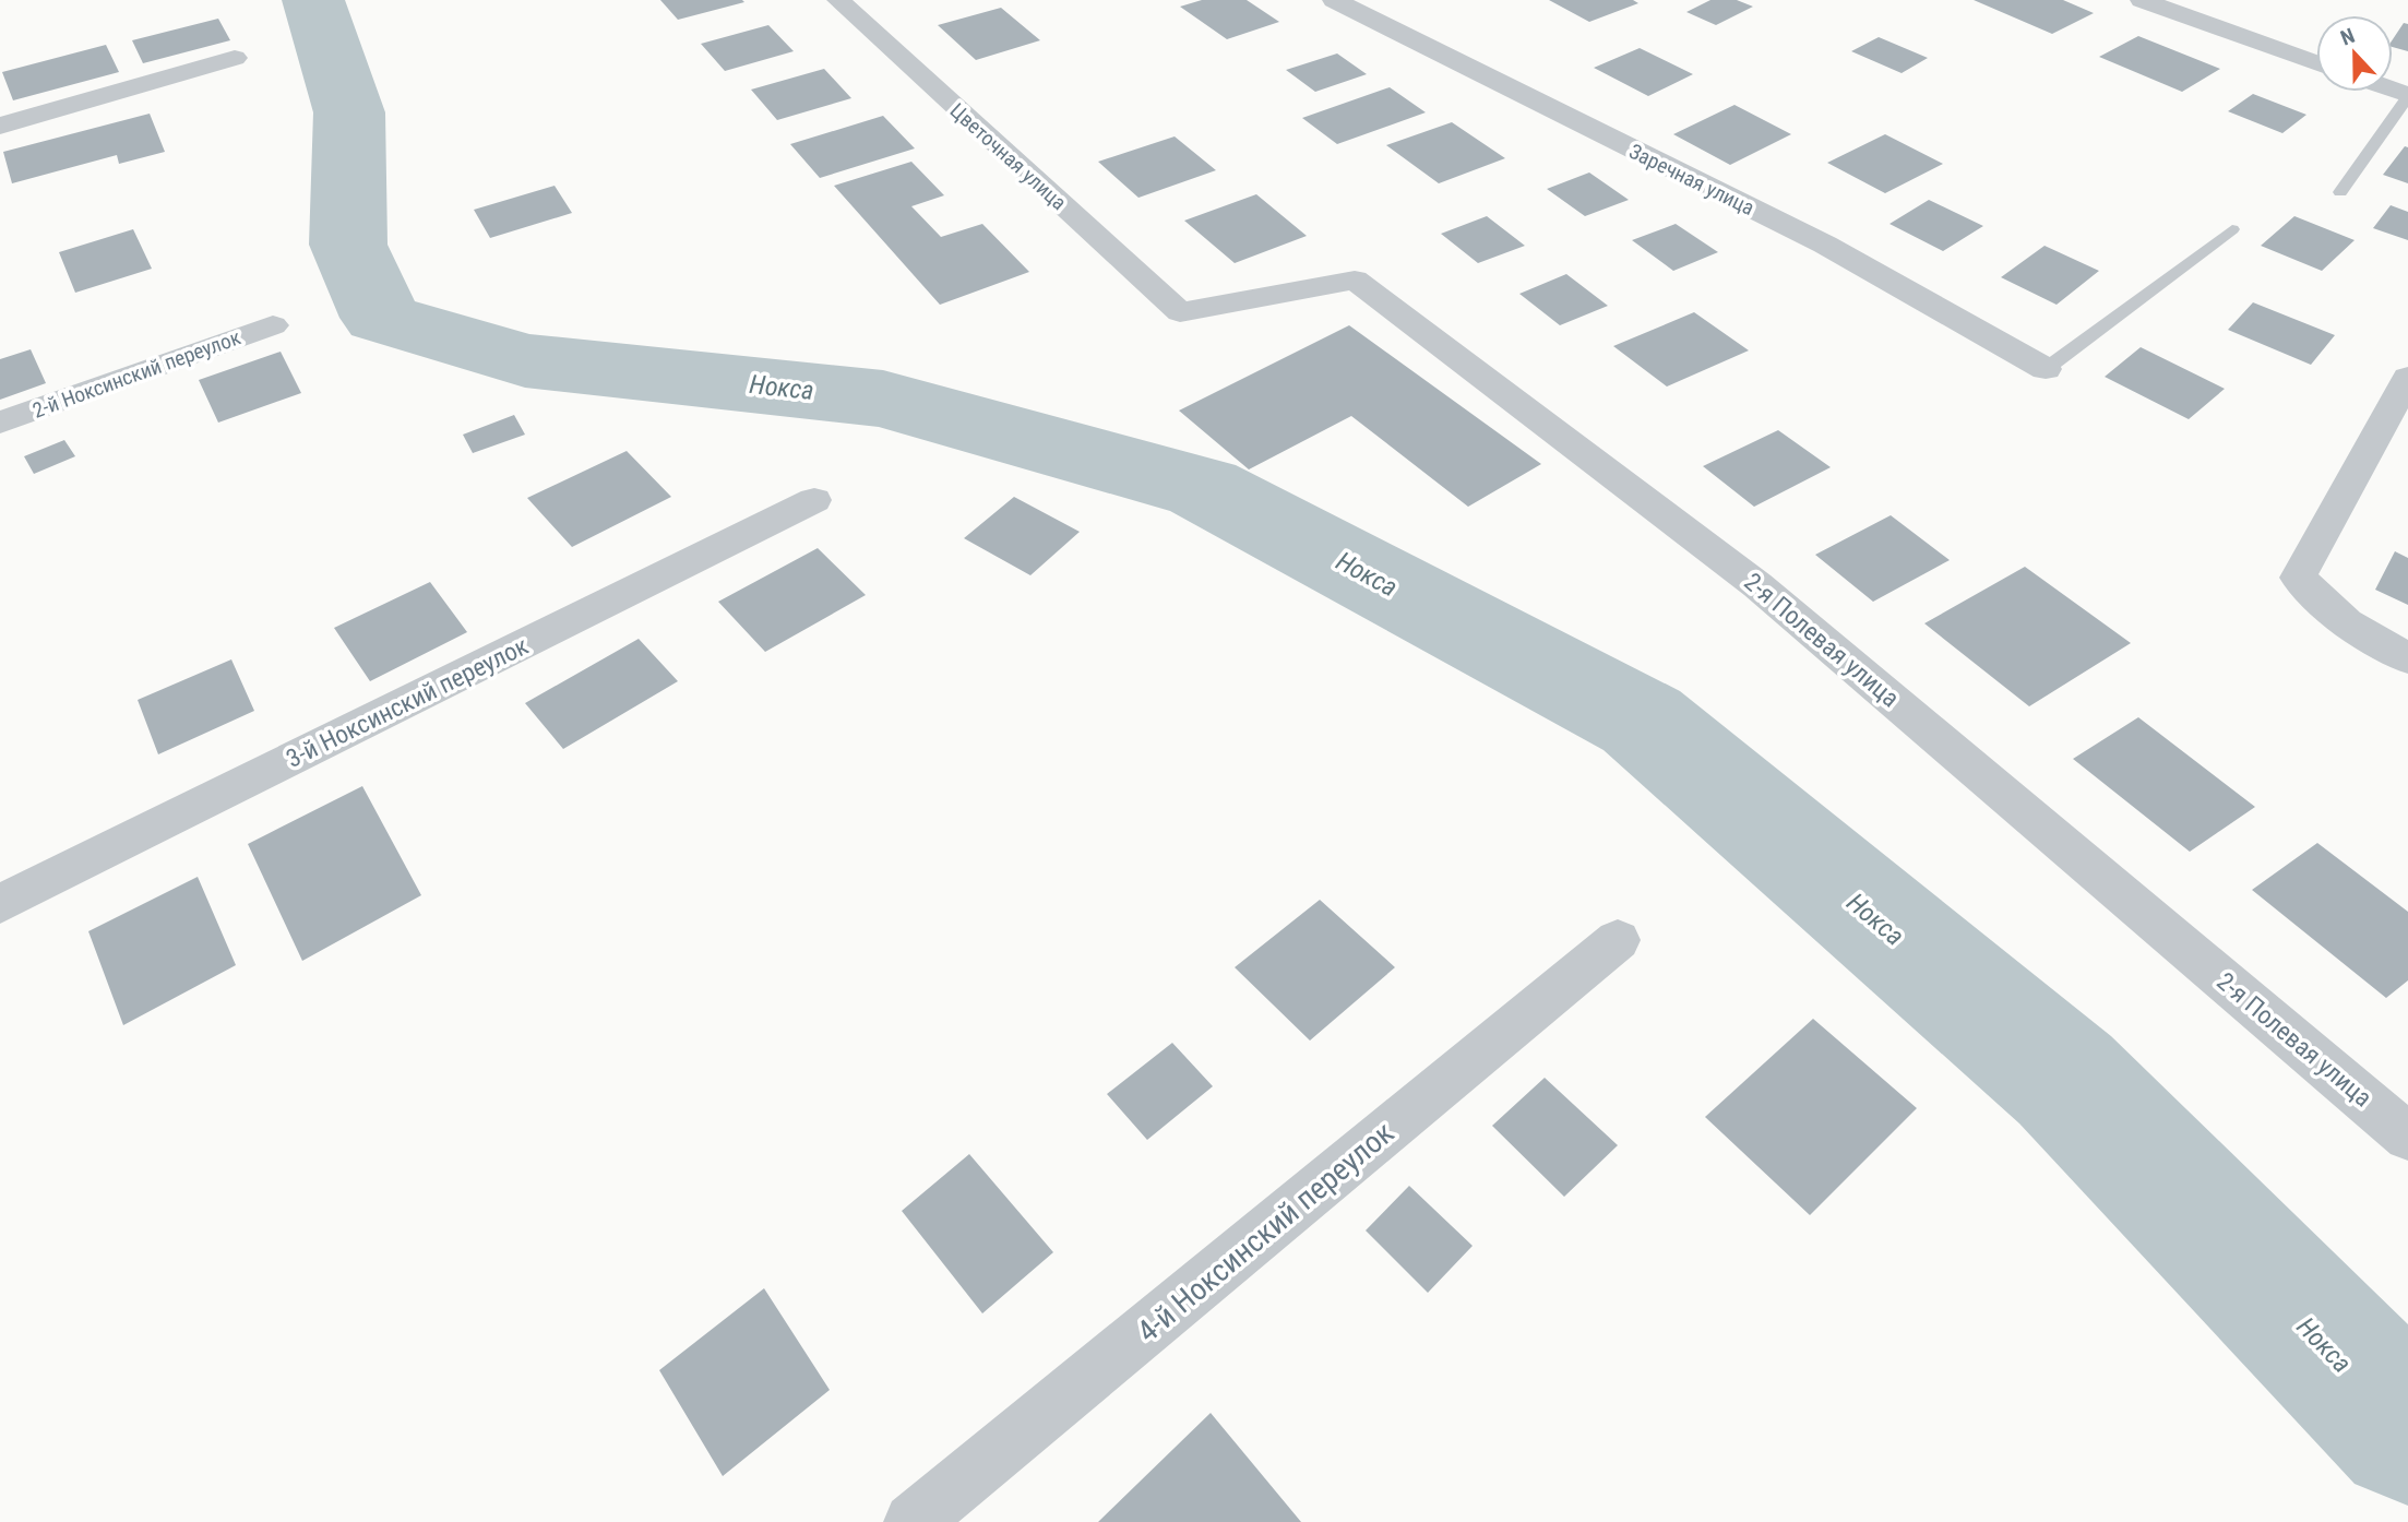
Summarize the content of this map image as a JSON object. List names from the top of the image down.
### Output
{
  "streets": {
    "street": [
      "Цветочная улица",
      "Заречная улица",
      "2-й Ноксинский переулок",
      "2-я Полевая улица",
      "3-й Ноксинский переулок",
      "4-й Ноксинский переулок"
    ]
  },
  "crossings": [
    ["Цветочная улица", "2-я Полевая улица"]
  ],
  "water": ["Нокса"],
  "north": "top"
}
